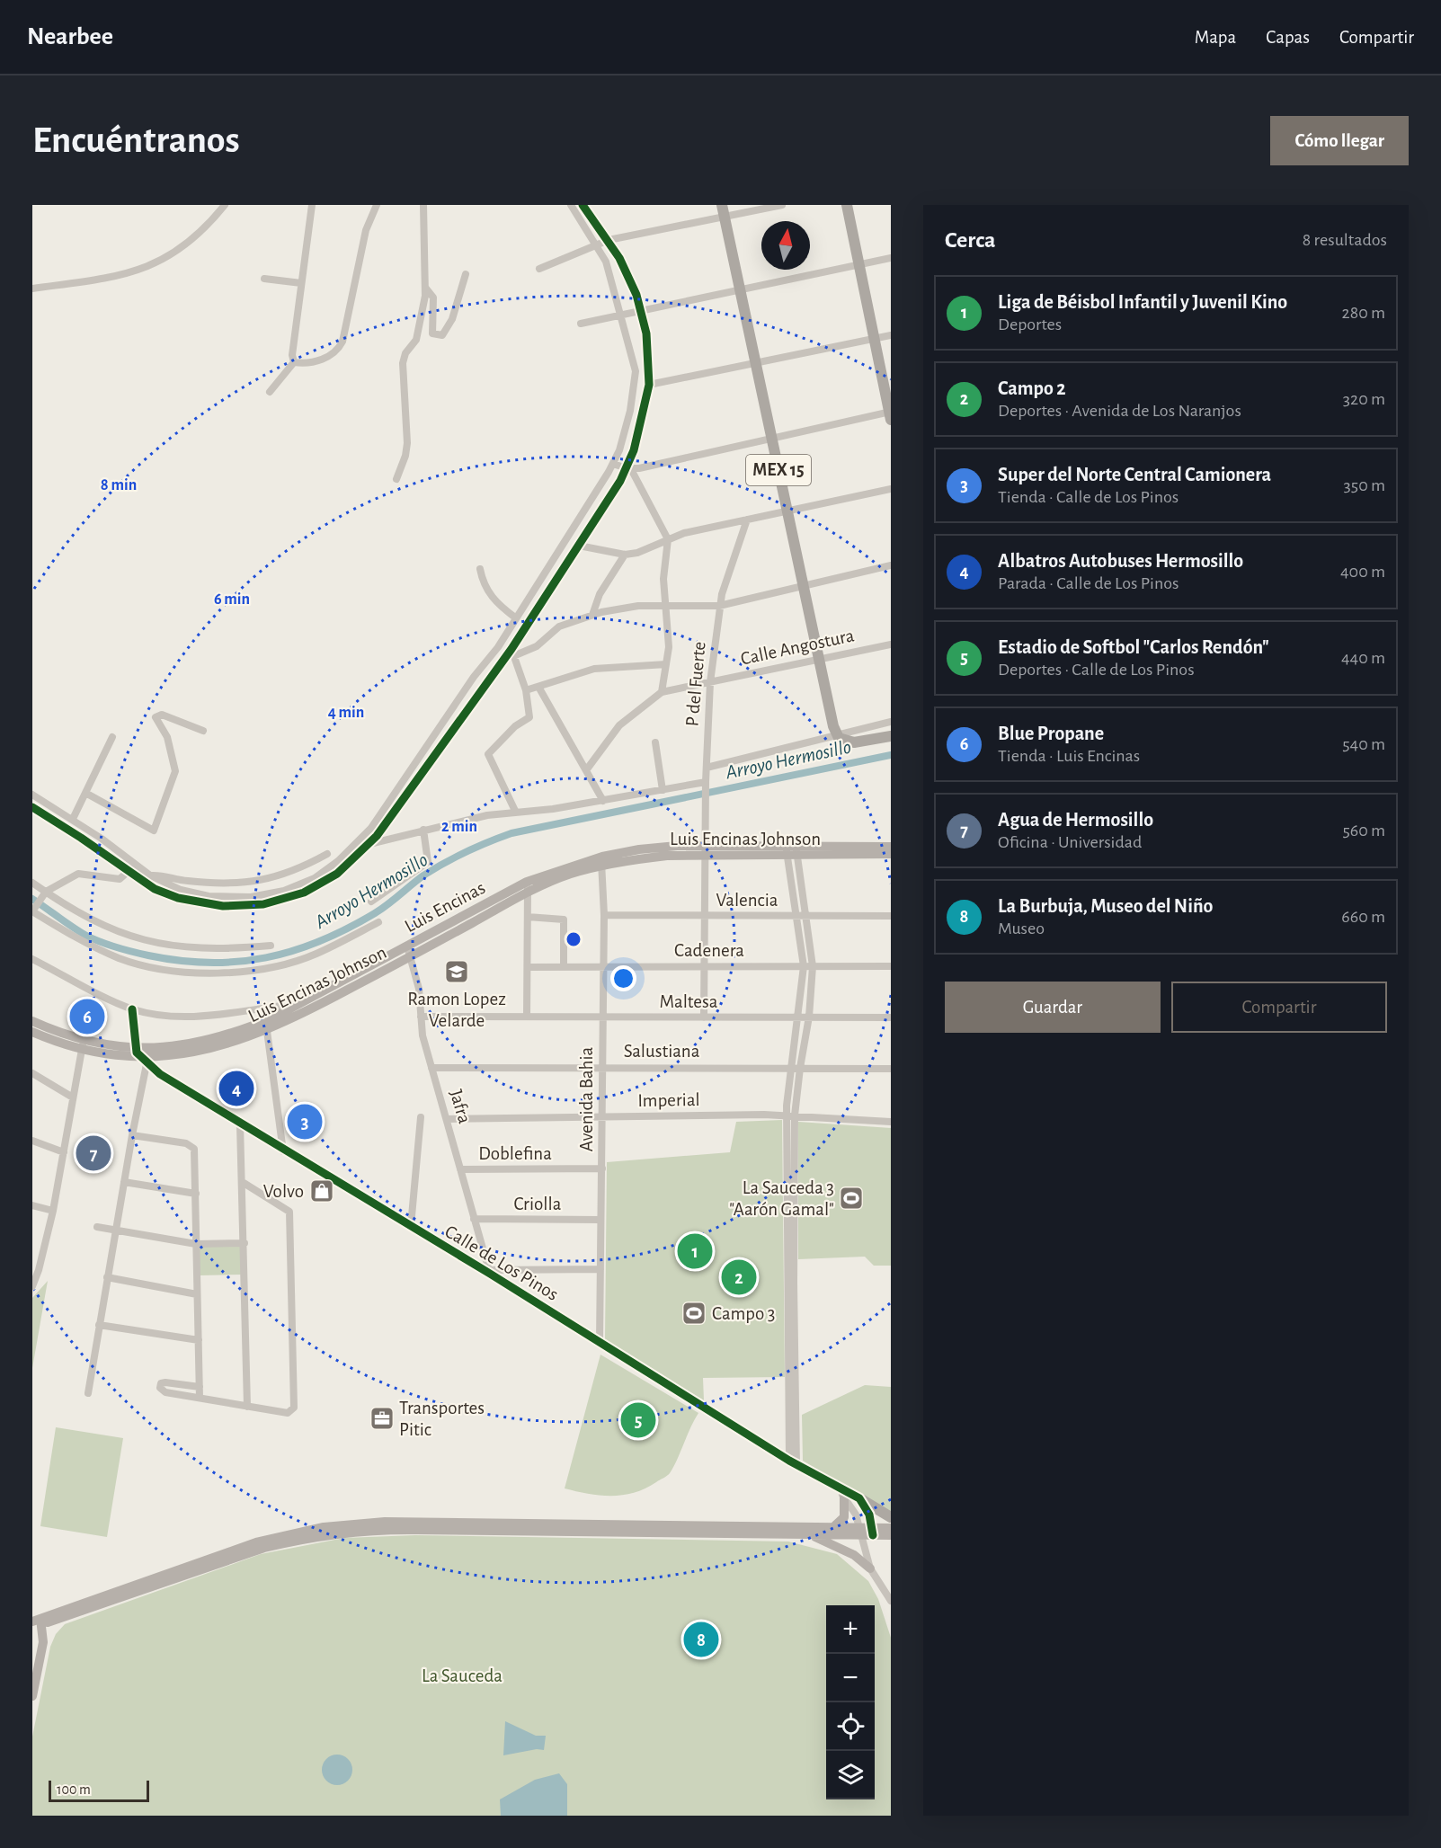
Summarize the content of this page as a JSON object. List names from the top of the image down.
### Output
{
  "streets": {
    "highway": ["MEX 15"],
    "main road": ["Luis Encinas Johnson", "Luis Encinas"],
    "street": [
      "Calle Angostura",
      "P del Fuerte",
      "Valencia",
      "Cadenera",
      "Maltesa",
      "Salustiana",
      "Avenida Bahia",
      "Imperial",
      "Jafra",
      "Doblefina",
      "Criolla",
      "Calle de Los Pinos"
    ]
  },
  "crossings": [
    ["MEX 15", "Calle Angostura"],
    ["Calle Angostura", "P del Fuerte"],
    ["P del Fuerte", "Luis Encinas Johnson"],
    ["P del Fuerte", "Valencia"],
    ["P del Fuerte", "Cadenera"],
    ["P del Fuerte", "Maltesa"],
    ["Luis Encinas Johnson", "Luis Encinas"],
    ["Luis Encinas Johnson", "Avenida Bahia"],
    ["Luis Encinas Johnson", "Jafra"],
    ["Luis Encinas Johnson", "Calle de Los Pinos"],
    ["Valencia", "Avenida Bahia"],
    ["Luis Encinas", "Jafra"],
    ["Luis Encinas", "Calle de Los Pinos"],
    ["Cadenera", "Avenida Bahia"],
    ["Maltesa", "Avenida Bahia"],
    ["Maltesa", "Jafra"],
    ["Salustiana", "Avenida Bahia"],
    ["Salustiana", "Jafra"],
    ["Avenida Bahia", "Imperial"],
    ["Avenida Bahia", "Doblefina"],
    ["Avenida Bahia", "Criolla"],
    ["Avenida Bahia", "Calle de Los Pinos"],
    ["Imperial", "Jafra"],
    ["Jafra", "Doblefina"],
    ["Jafra", "Criolla"],
    ["Jafra", "Calle de Los Pinos"]
  ],
  "water": ["Arroyo Hermosillo"],
  "parks": ["La Sauceda"],
  "places": {
    "school or university": ["Ramon Lopez Velarde"],
    "shop": ["Volvo"],
    "sports": ["La Sauceda 3 \"Aarón Gamal\"", "Campo 3"],
    "office": ["Transportes Pitic"]
  },
  "scale_bar": "100 m",
  "north": "top",
  "page": {
    "header": "Nearbee",
    "nav": ["Mapa", "Capas", "Compartir"],
    "buttons": [
      "Cómo llegar",
      ["Guardar", "Compartir"]
    ],
    "title": "Encuéntranos",
    "heading": ["Cerca", "8 resultados"],
    "list": [
      {
        "mark": "1",
        "name": "Liga de Béisbol Infantil y Juvenil Kino",
        "note": "Deportes",
        "value": "280 m"
      },
      {
        "mark": "2",
        "name": "Campo 2",
        "note": "Deportes · Avenida de Los Naranjos",
        "value": "320 m"
      },
      {
        "mark": "3",
        "name": "Super del Norte Central Camionera",
        "note": "Tienda · Calle de Los Pinos",
        "value": "350 m"
      },
      {
        "mark": "4",
        "name": "Albatros Autobuses Hermosillo",
        "note": "Parada · Calle de Los Pinos",
        "value": "400 m"
      },
      {
        "mark": "5",
        "name": "Estadio de Softbol \"Carlos Rendón\"",
        "note": "Deportes · Calle de Los Pinos",
        "value": "440 m"
      },
      {
        "mark": "6",
        "name": "Blue Propane",
        "note": "Tienda · Luis Encinas",
        "value": "540 m"
      },
      {
        "mark": "7",
        "name": "Agua de Hermosillo",
        "note": "Oficina · Universidad",
        "value": "560 m"
      },
      {
        "mark": "8",
        "name": "La Burbuja, Museo del Niño",
        "note": "Museo",
        "value": "660 m"
      }
    ],
    "pins": [
      "6",
      "4",
      "3",
      "7",
      "1",
      "2",
      "5",
      "8"
    ],
    "map_buttons": ["+", "−"],
    "scale": "100 m"
  },
  "rings": [
    "8 min",
    "6 min",
    "4 min",
    "2 min"
  ]
}
